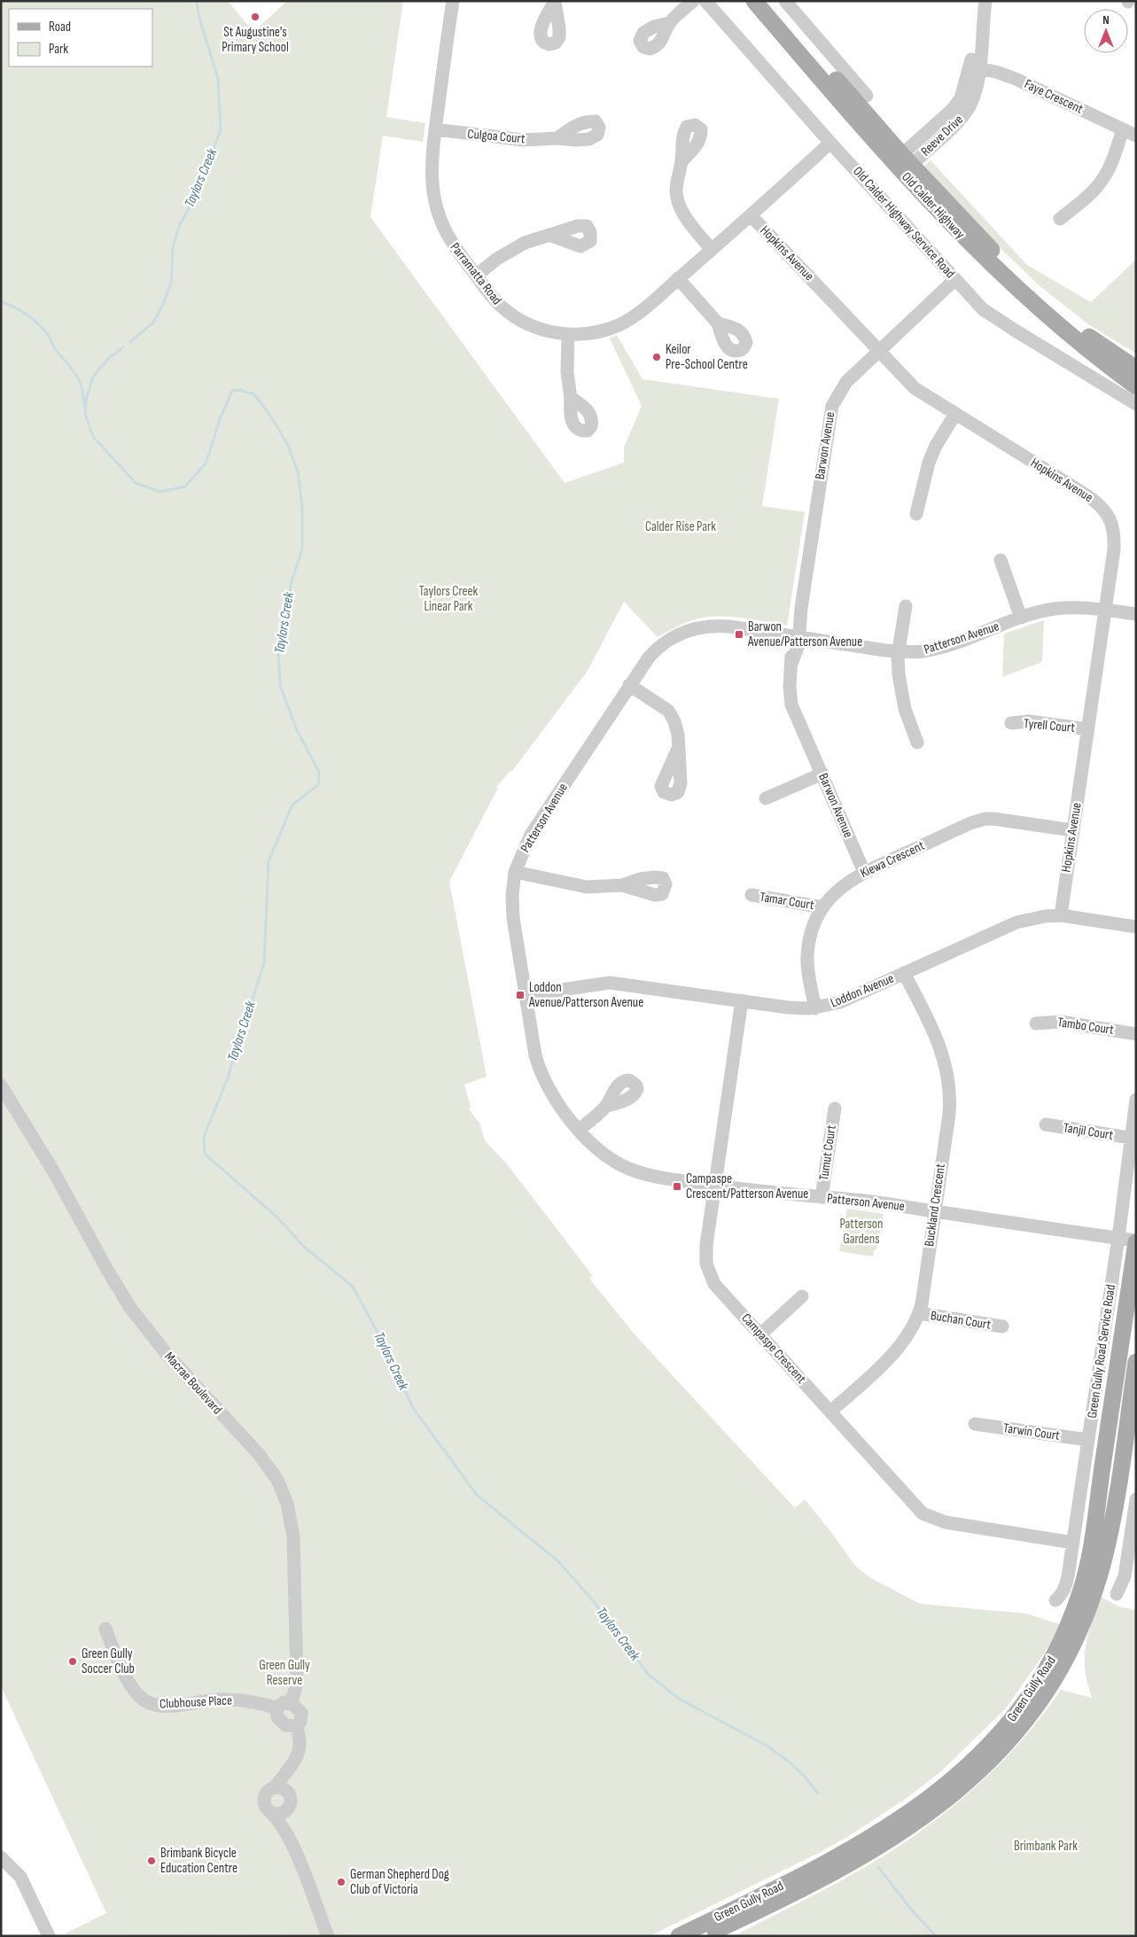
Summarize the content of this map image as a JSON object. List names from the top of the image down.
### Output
{
  "streets": {
    "main road": ["Old Calder Highway", "Green Gully Road"],
    "street": [
      "Faye Crescent",
      "Reeve Drive",
      "Culgoa Court",
      "Old Calder Highway Service Road",
      "Hopkins Avenue",
      "Parramatta Road",
      "Barwon Avenue",
      "Patterson Avenue",
      "Tyrell Court",
      "Kiewa Crescent",
      "Tamar Court",
      "Loddon Avenue",
      "Tambo Court",
      "Tanjil Court",
      "Tumut Court",
      "Buckland Crescent",
      "Buchan Court",
      "Campaspe Crescent",
      "Green Gully Road Service Road",
      "Macrae Boulevard",
      "Tarwin Court",
      "Clubhouse Place"
    ]
  },
  "crossings": [
    ["Faye Crescent", "Reeve Drive"],
    ["Reeve Drive", "Old Calder Highway"],
    ["Culgoa Court", "Parramatta Road"],
    ["Old Calder Highway Service Road", "Parramatta Road"],
    ["Old Calder Highway Service Road", "Barwon Avenue"],
    ["Hopkins Avenue", "Parramatta Road"],
    ["Hopkins Avenue", "Barwon Avenue"],
    ["Hopkins Avenue", "Patterson Avenue"],
    ["Hopkins Avenue", "Tyrell Court"],
    ["Hopkins Avenue", "Kiewa Crescent"],
    ["Hopkins Avenue", "Loddon Avenue"],
    ["Barwon Avenue", "Patterson Avenue"],
    ["Barwon Avenue", "Kiewa Crescent"],
    ["Patterson Avenue", "Loddon Avenue"],
    ["Patterson Avenue", "Tumut Court"],
    ["Patterson Avenue", "Buckland Crescent"],
    ["Patterson Avenue", "Campaspe Crescent"],
    ["Patterson Avenue", "Green Gully Road Service Road"],
    ["Patterson Avenue", "Green Gully Road"],
    ["Kiewa Crescent", "Tamar Court"],
    ["Kiewa Crescent", "Loddon Avenue"],
    ["Loddon Avenue", "Buckland Crescent"],
    ["Loddon Avenue", "Campaspe Crescent"],
    ["Tanjil Court", "Green Gully Road Service Road"],
    ["Buckland Crescent", "Buchan Court"],
    ["Buckland Crescent", "Campaspe Crescent"],
    ["Campaspe Crescent", "Green Gully Road Service Road"],
    ["Green Gully Road Service Road", "Tarwin Court"],
    ["Macrae Boulevard", "Clubhouse Place"]
  ],
  "water": ["Taylors Creek"],
  "parks": [
    "Calder Rise Park",
    "Taylors Creek Linear Park",
    "Patterson Gardens",
    "Green Gully Reserve",
    "Brimbank Park"
  ],
  "places": {
    "other": [
      "St Augustine's Primary School",
      "Keilor Pre-School Centre",
      "Green Gully Soccer Club",
      "Brimbank Bicycle Education Centre",
      "German Shepherd Dog Club of Victoria"
    ],
    "transit": ["Barwon Avenue/Patterson Avenue", "Loddon Avenue/Patterson Avenue", "Campaspe Crescent/Patterson Avenue"]
  },
  "legend": ["Road", "Park"],
  "north": "top"
}
